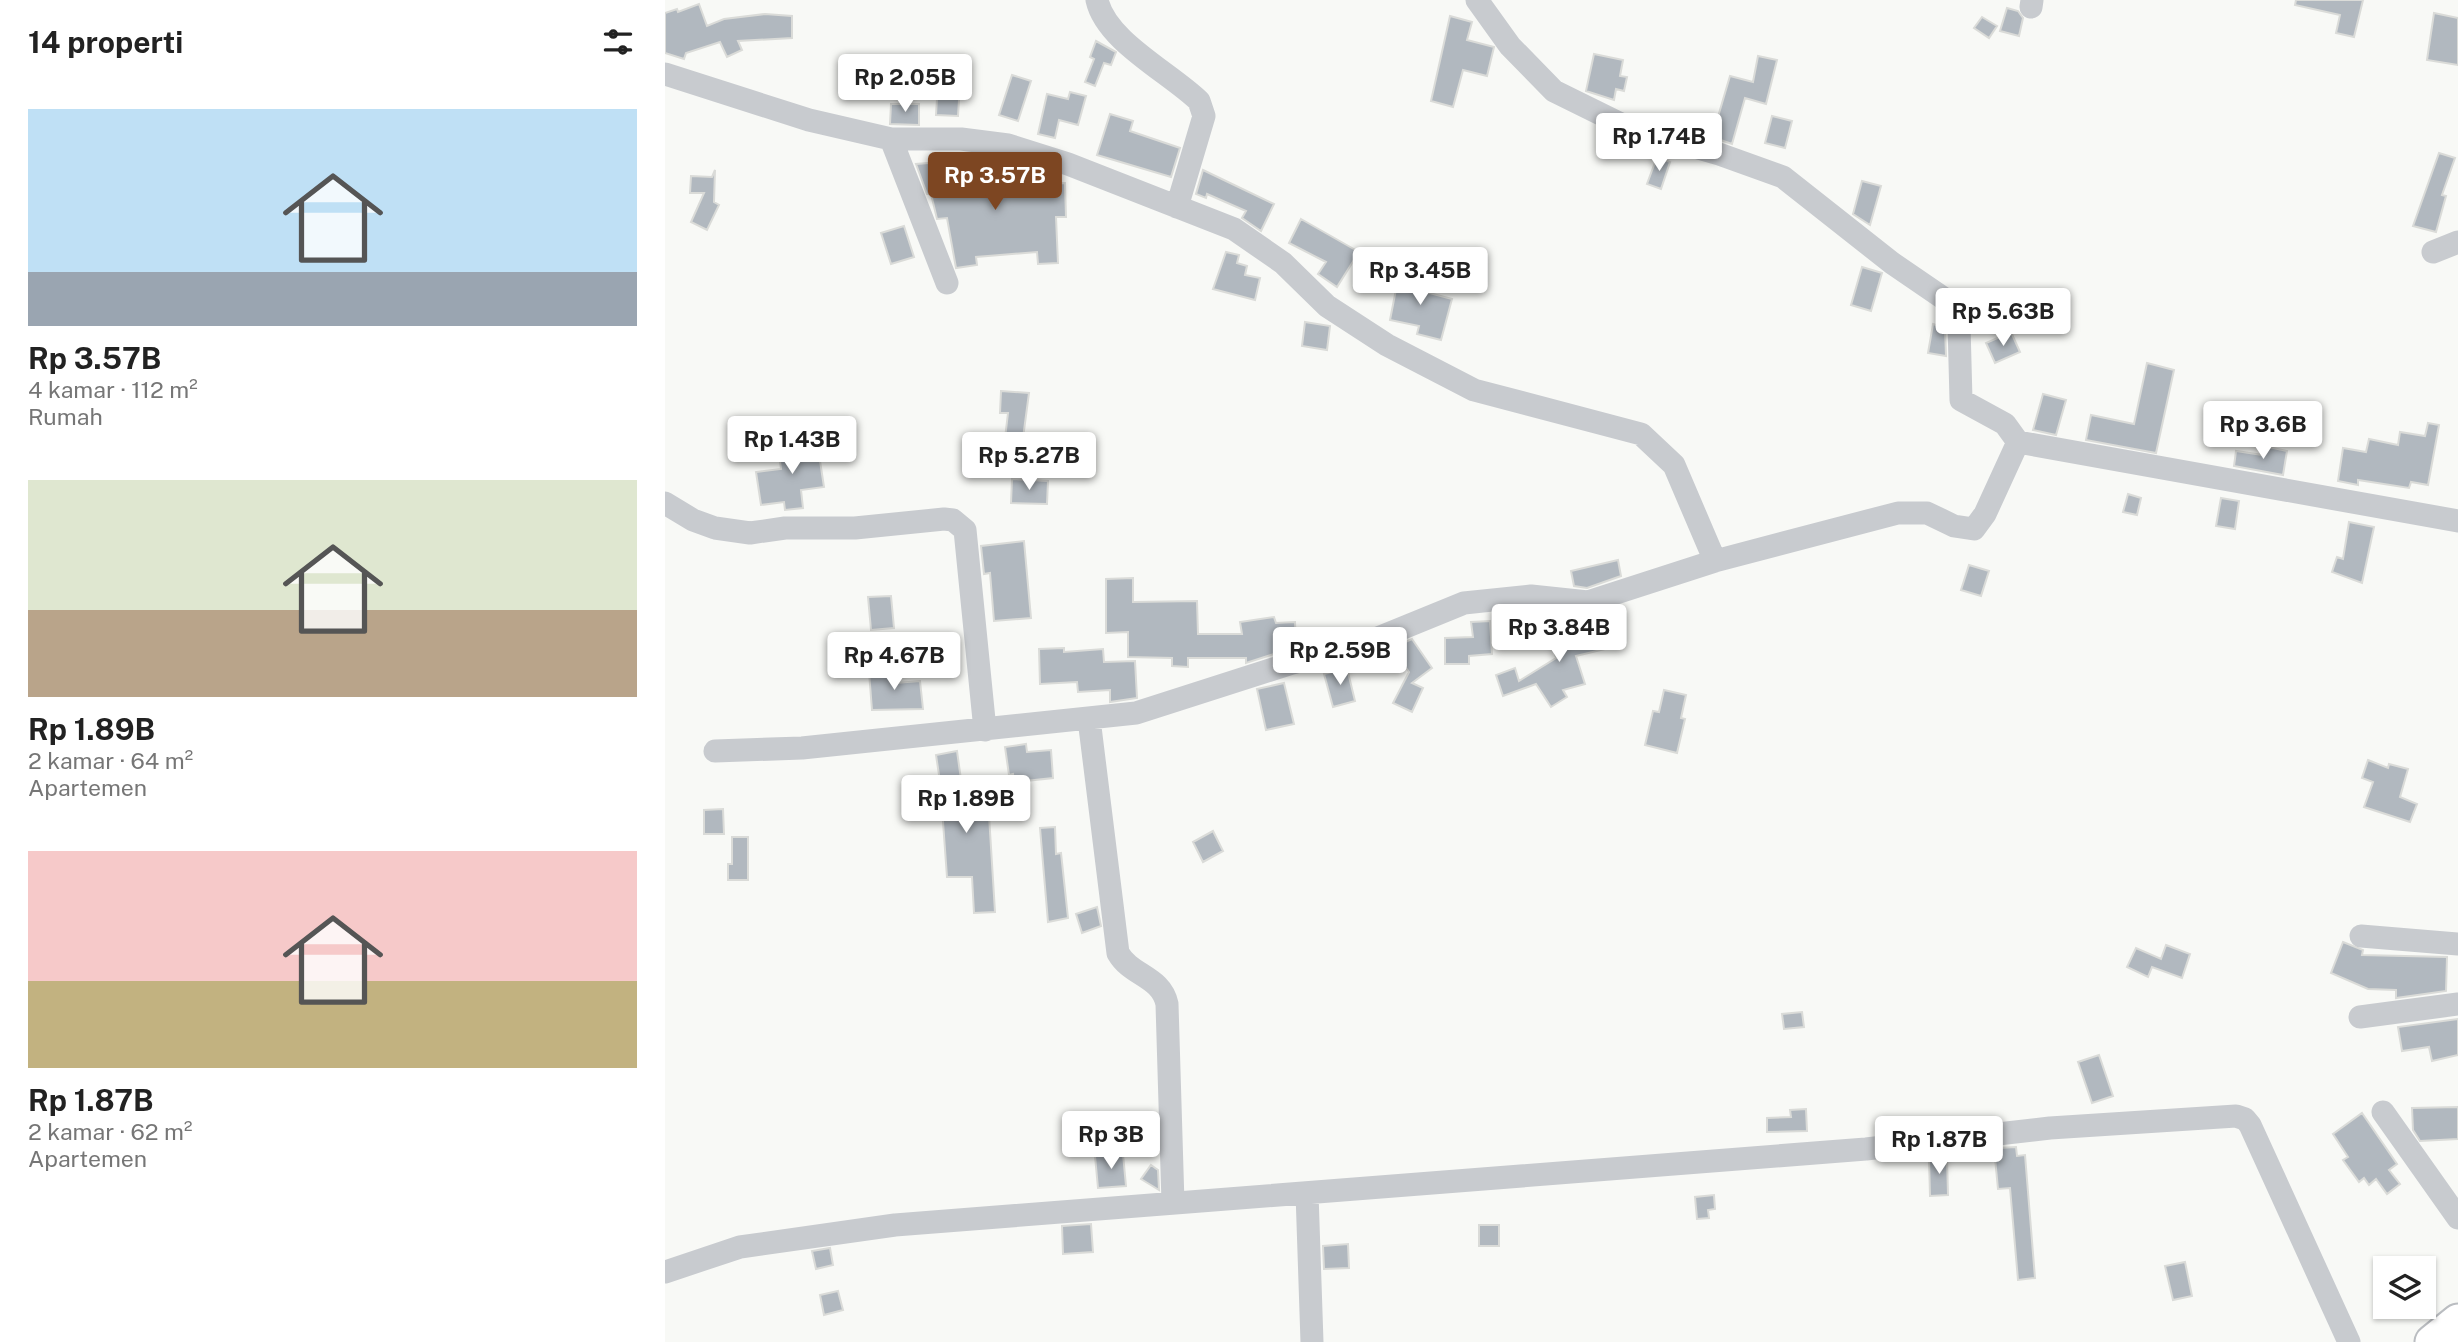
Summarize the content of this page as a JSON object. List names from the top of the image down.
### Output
{
  "page": {
    "heading": "14 properti",
    "price": [
      "Rp 2.05B",
      "Rp 1.74B",
      "Rp 3.57B",
      "Rp 3.45B",
      "Rp 5.63B",
      "Rp 3.6B",
      "Rp 1.43B",
      "Rp 5.27B",
      "Rp 3.84B",
      "Rp 2.59B",
      "Rp 4.67B",
      "Rp 1.89B",
      "Rp 3B",
      "Rp 1.87B"
    ],
    "list": [
      {
        "name": "Rp 3.57B",
        "note": "4 kamar · 112 m² · Rumah"
      },
      {
        "name": "Rp 1.89B",
        "note": "2 kamar · 64 m² · Apartemen"
      },
      {
        "name": "Rp 1.87B",
        "note": "2 kamar · 62 m² · Apartemen"
      }
    ]
  }
}
